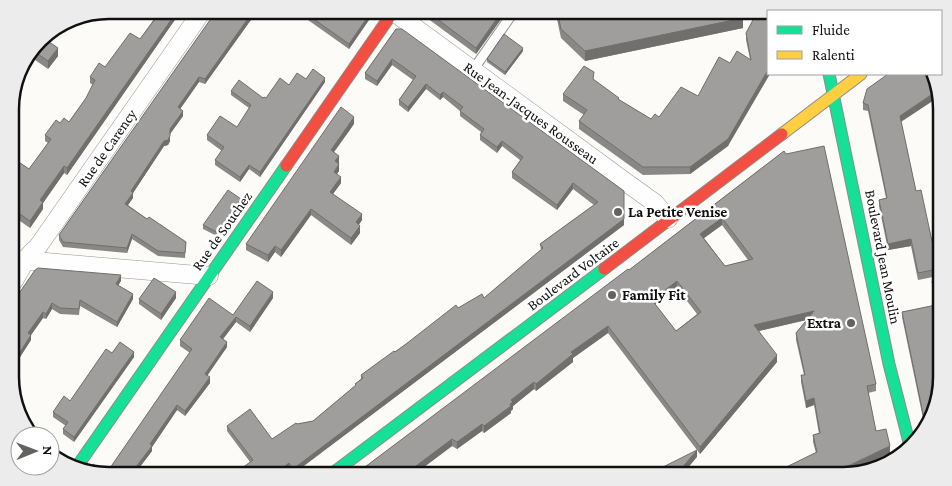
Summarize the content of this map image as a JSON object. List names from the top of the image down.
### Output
{
  "streets": {
    "street": [
      "Rue Jean-Jacques Rousseau",
      "Rue de Carency",
      "Rue de Souchez",
      "Boulevard Jean Moulin",
      "Boulevard Voltaire"
    ]
  },
  "crossings": [
    ["Rue Jean-Jacques Rousseau", "Boulevard Voltaire"],
    ["Boulevard Jean Moulin", "Boulevard Voltaire"]
  ],
  "places": ["La Petite Venise", "Family Fit", "Extra"],
  "legend": ["Fluide", "Ralenti"],
  "north": "right"
}
